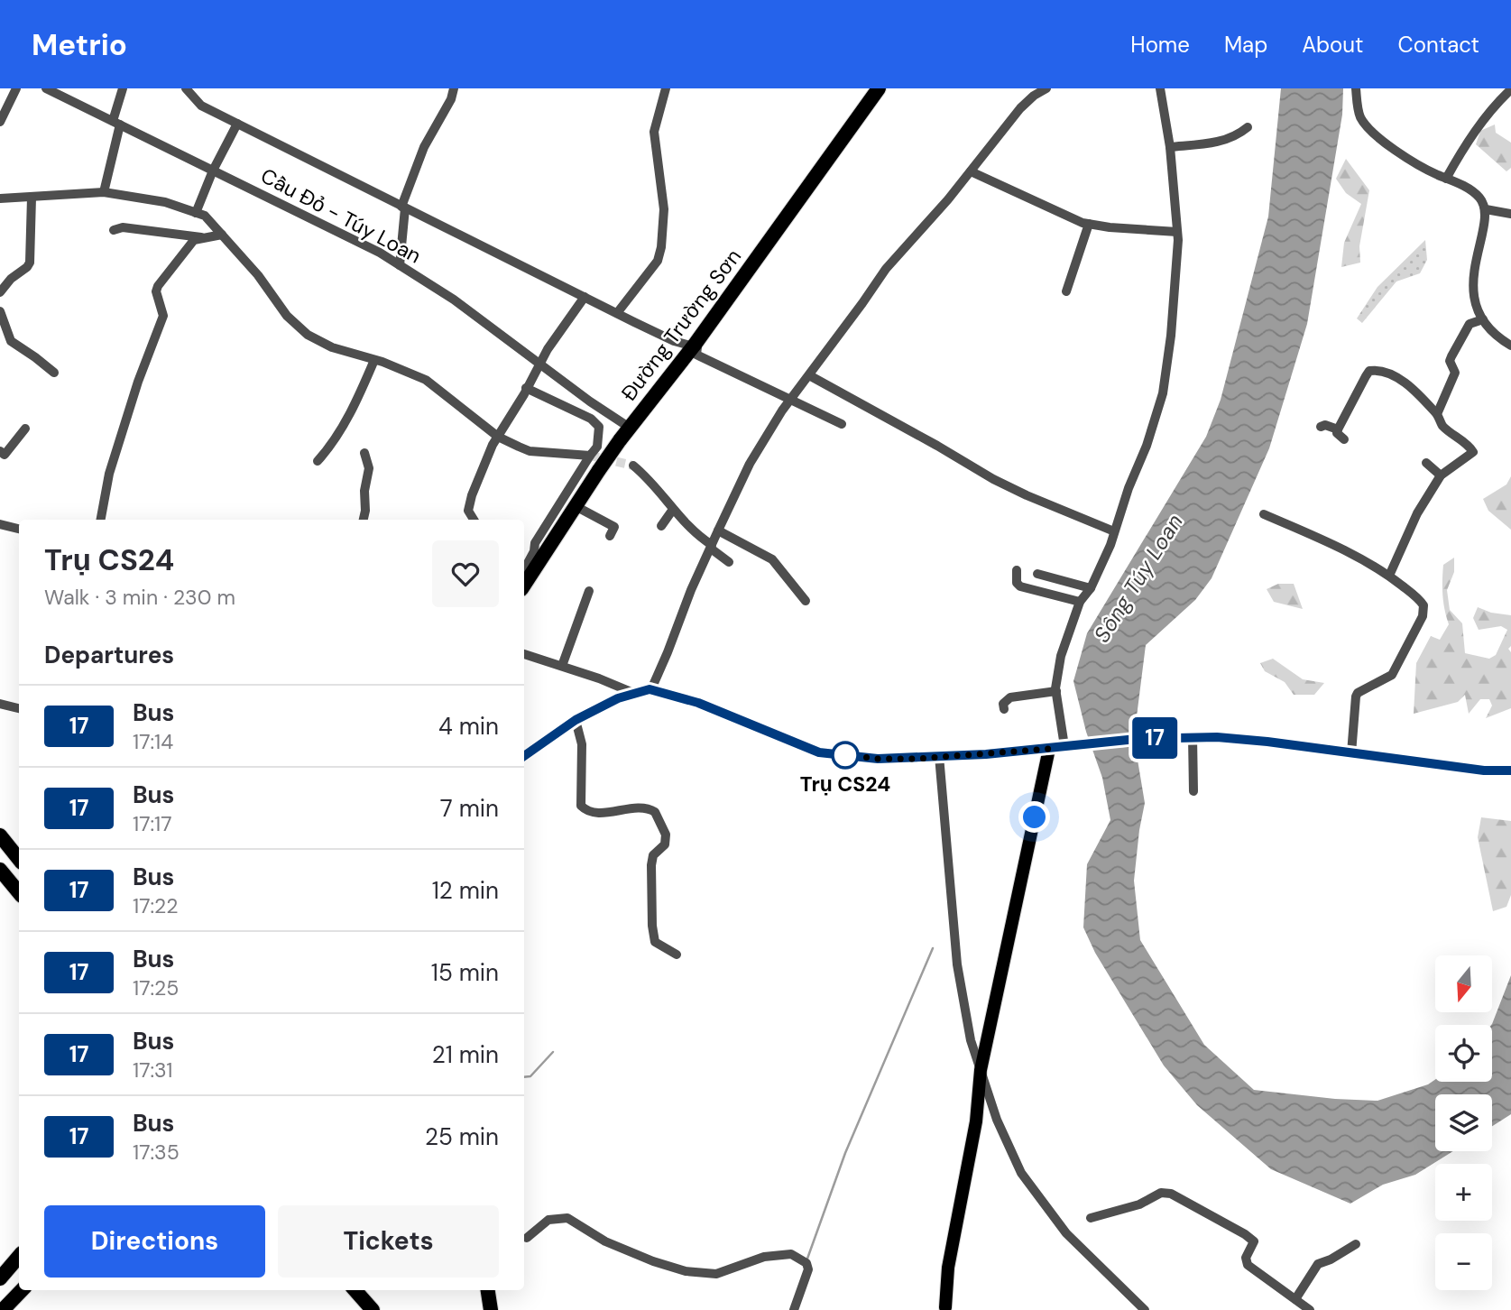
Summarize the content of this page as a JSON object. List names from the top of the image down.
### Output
{
  "streets": {
    "highway": ["Đường Trường Sơn"],
    "street": ["Cầu Đỏ - Túy Loan"]
  },
  "crossings": [
    ["Cầu Đỏ - Túy Loan", "Đường Trường Sơn"]
  ],
  "water": ["Sông Túy Loan"],
  "places": ["Trụ CS24"],
  "lines": ["bus line 17"],
  "north": "bottom",
  "page": {
    "header": "Metrio",
    "nav": [
      "Home",
      "Map",
      "About",
      "Contact"
    ],
    "on_map": "17",
    "heading": [
      ["Trụ CS24", "Walk · 3 min · 230 m"],
      "Departures"
    ],
    "list": [
      {
        "mark": "17",
        "name": "Bus",
        "note": "17:14",
        "value": "4 min"
      },
      {
        "mark": "17",
        "name": "Bus",
        "note": "17:17",
        "value": "7 min"
      },
      {
        "mark": "17",
        "name": "Bus",
        "note": "17:22",
        "value": "12 min"
      },
      {
        "mark": "17",
        "name": "Bus",
        "note": "17:25",
        "value": "15 min"
      },
      {
        "mark": "17",
        "name": "Bus",
        "note": "17:31",
        "value": "21 min"
      },
      {
        "mark": "17",
        "name": "Bus",
        "note": "17:35",
        "value": "25 min"
      }
    ],
    "map_buttons": ["+", "−"],
    "buttons": ["Directions", "Tickets"]
  }
}
